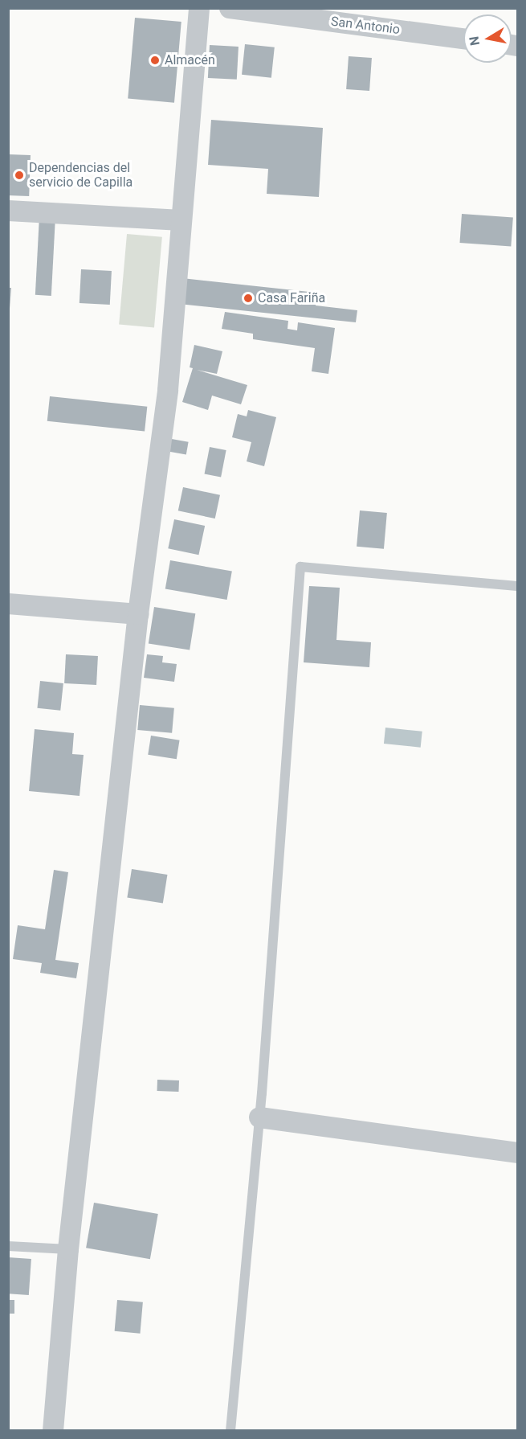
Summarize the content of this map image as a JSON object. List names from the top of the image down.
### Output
{
  "streets": {
    "street": ["San Antonio"]
  },
  "places": ["Almacén", "Dependencias del servicio de Capilla", "Casa Fariña"],
  "north": "left"
}
